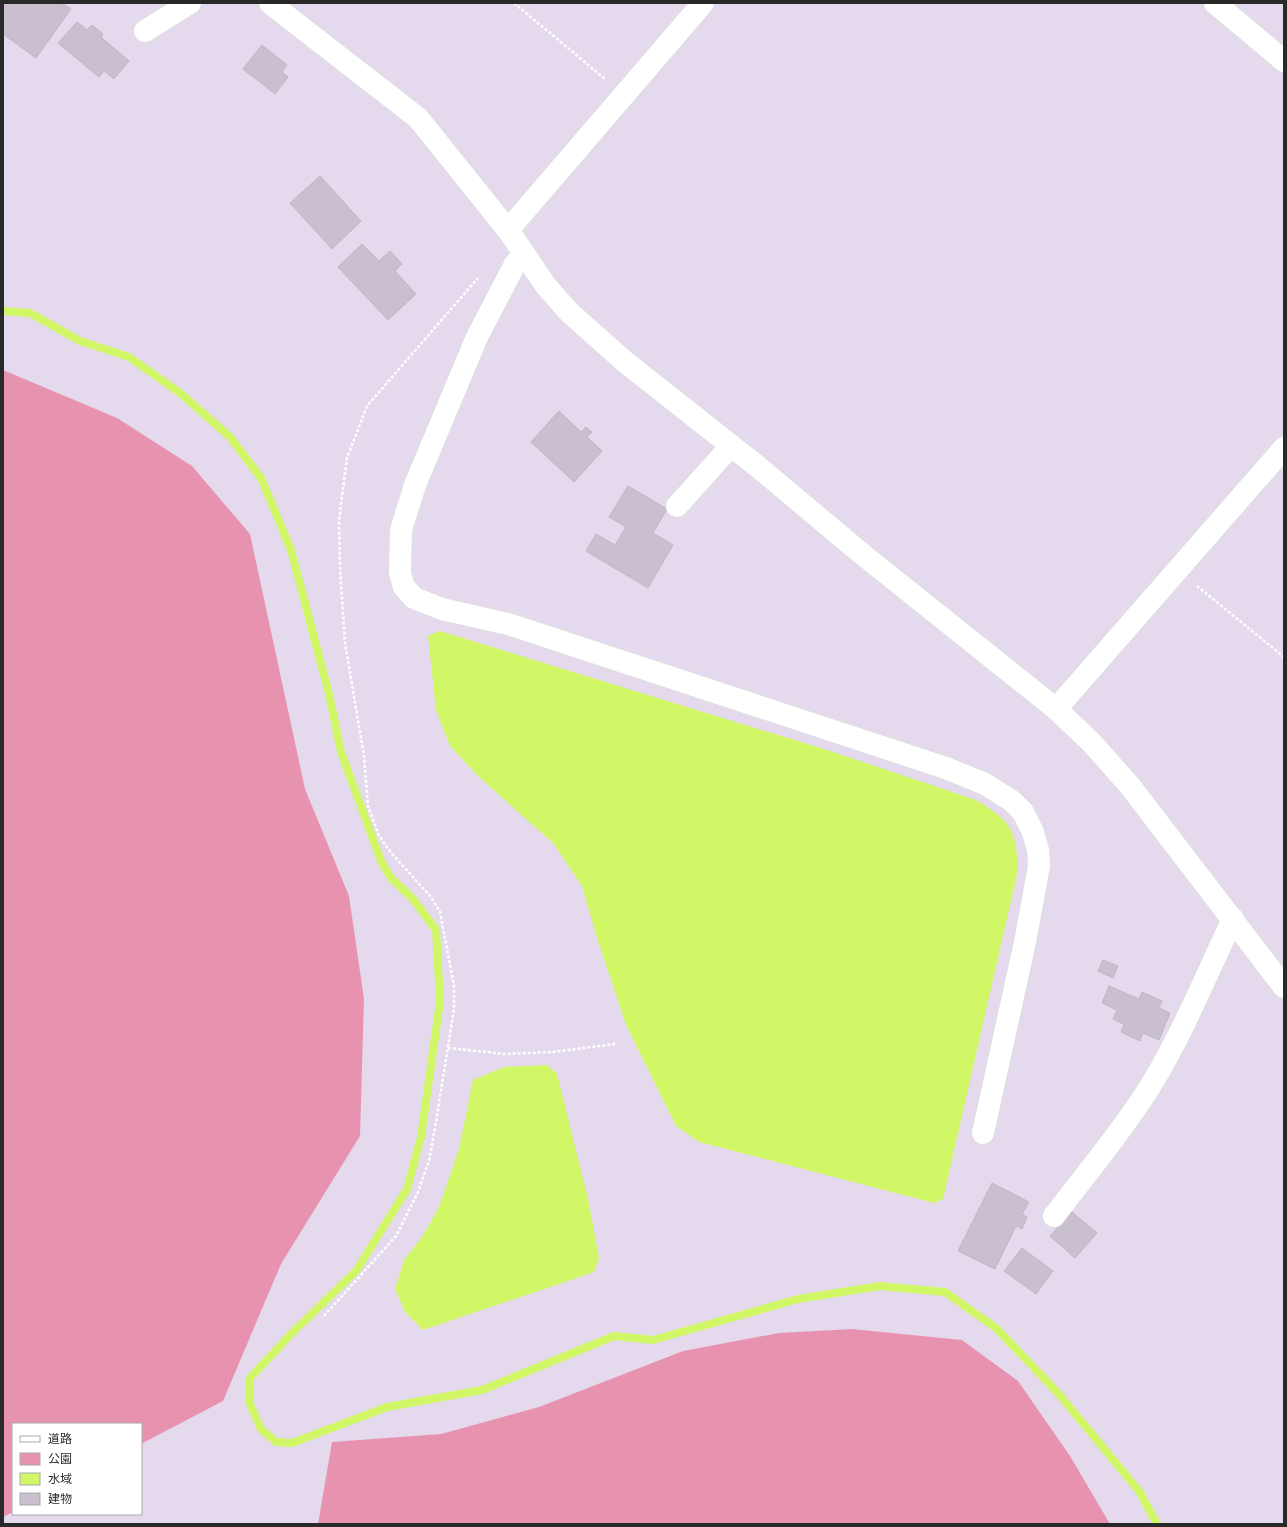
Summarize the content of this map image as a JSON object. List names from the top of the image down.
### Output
{
  "legend": [
    "道路",
    "公園",
    "水域",
    "建物"
  ]
}
